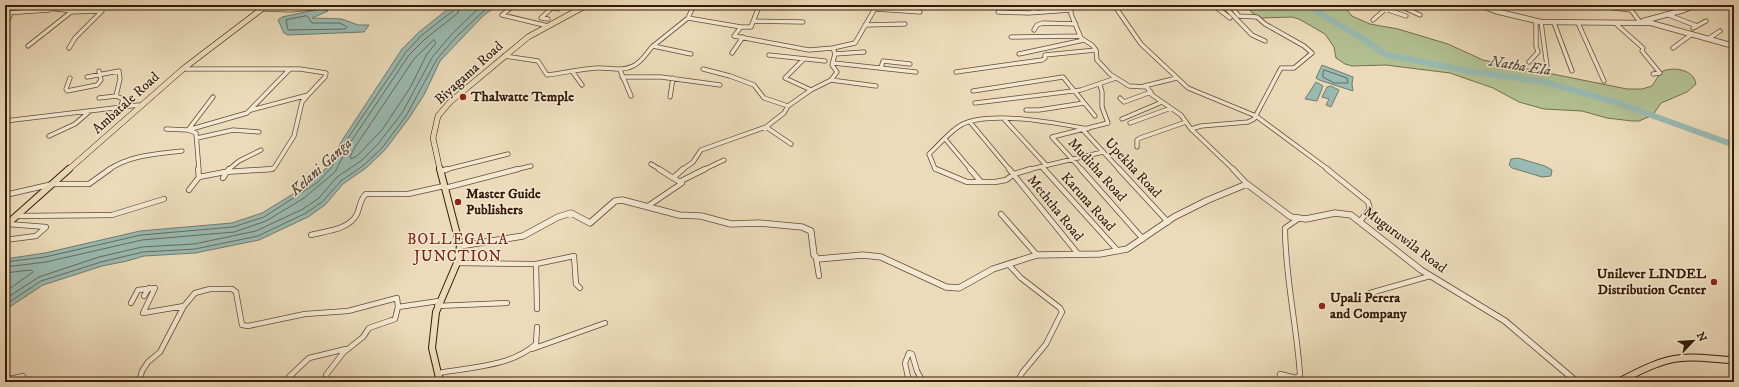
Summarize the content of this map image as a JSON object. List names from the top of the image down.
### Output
{
  "streets": {
    "main road": ["Biyagama Road", "Ambatale Road"],
    "street": [
      "Upekha Road",
      "Muditha Road",
      "Karuna Road",
      "Meththa Road",
      "Muguruwila Road"
    ]
  },
  "crossings": [
    ["Upekha Road", "Muditha Road"]
  ],
  "districts": ["BOLLEGALA JUNCTION"],
  "water": ["Natha Ela", "Kelani Ganga"],
  "places": [
    "Thalwatte Temple",
    "Master Guide Publishers",
    "Unilever LINDEL Distribution Center",
    "Upali Perera and Company"
  ],
  "north": "top right"
}
